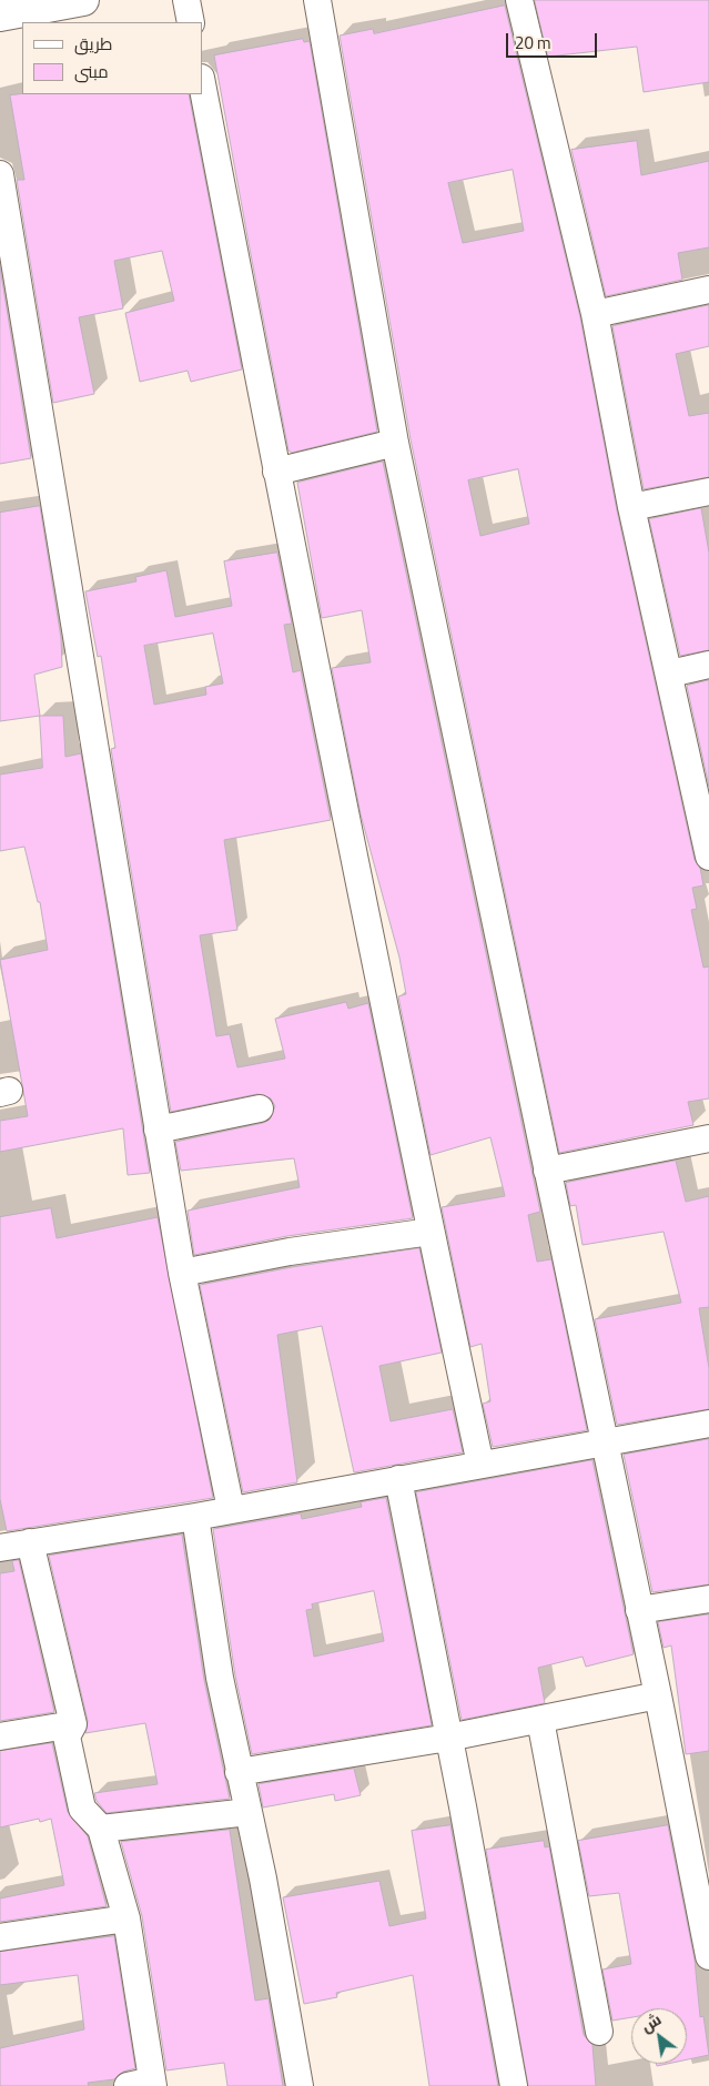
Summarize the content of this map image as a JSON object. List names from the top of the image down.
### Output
{
  "legend": ["طريق", "مبنى"],
  "scale_bar": "20 m",
  "north": "top left"
}
